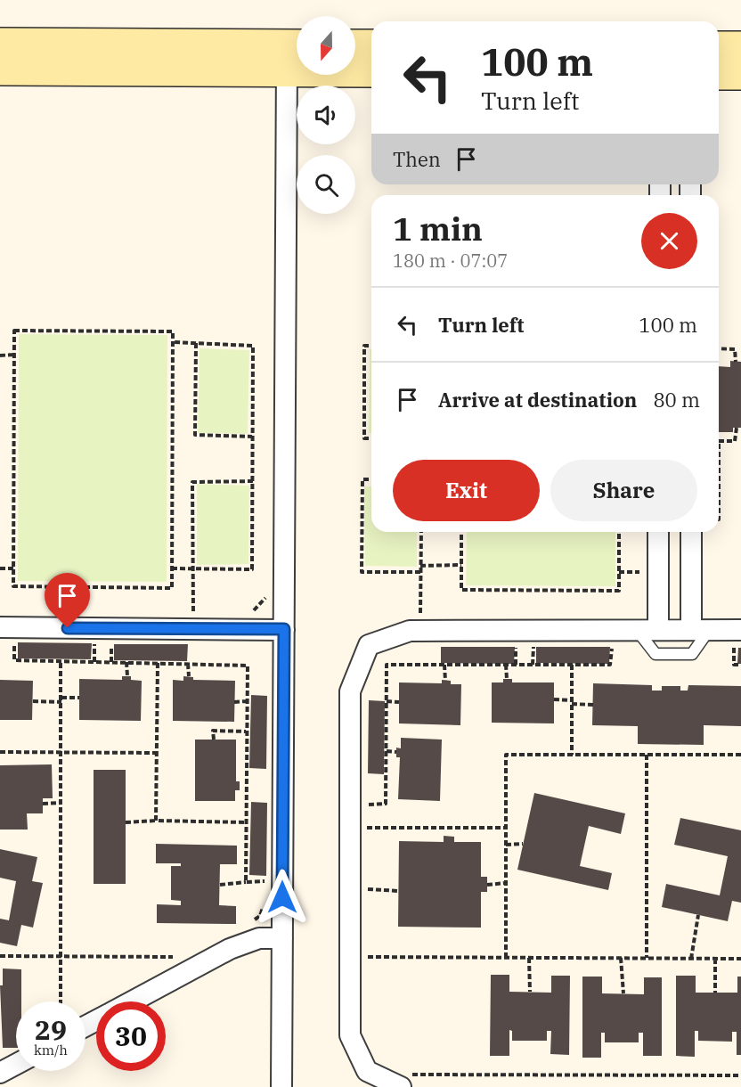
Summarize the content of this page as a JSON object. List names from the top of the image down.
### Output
{
  "north": "bottom",
  "page": {
    "turn": ["100 m", "Turn left"],
    "then": "Then",
    "heading": ["1 min", "180 m · 07:07"],
    "list": [
      {
        "name": "Turn left",
        "value": "100 m"
      },
      {
        "name": "Arrive at destination",
        "value": "80 m"
      }
    ],
    "buttons": ["Exit", "Share"],
    "speed": "29 km/h",
    "limit": "30"
  }
}
